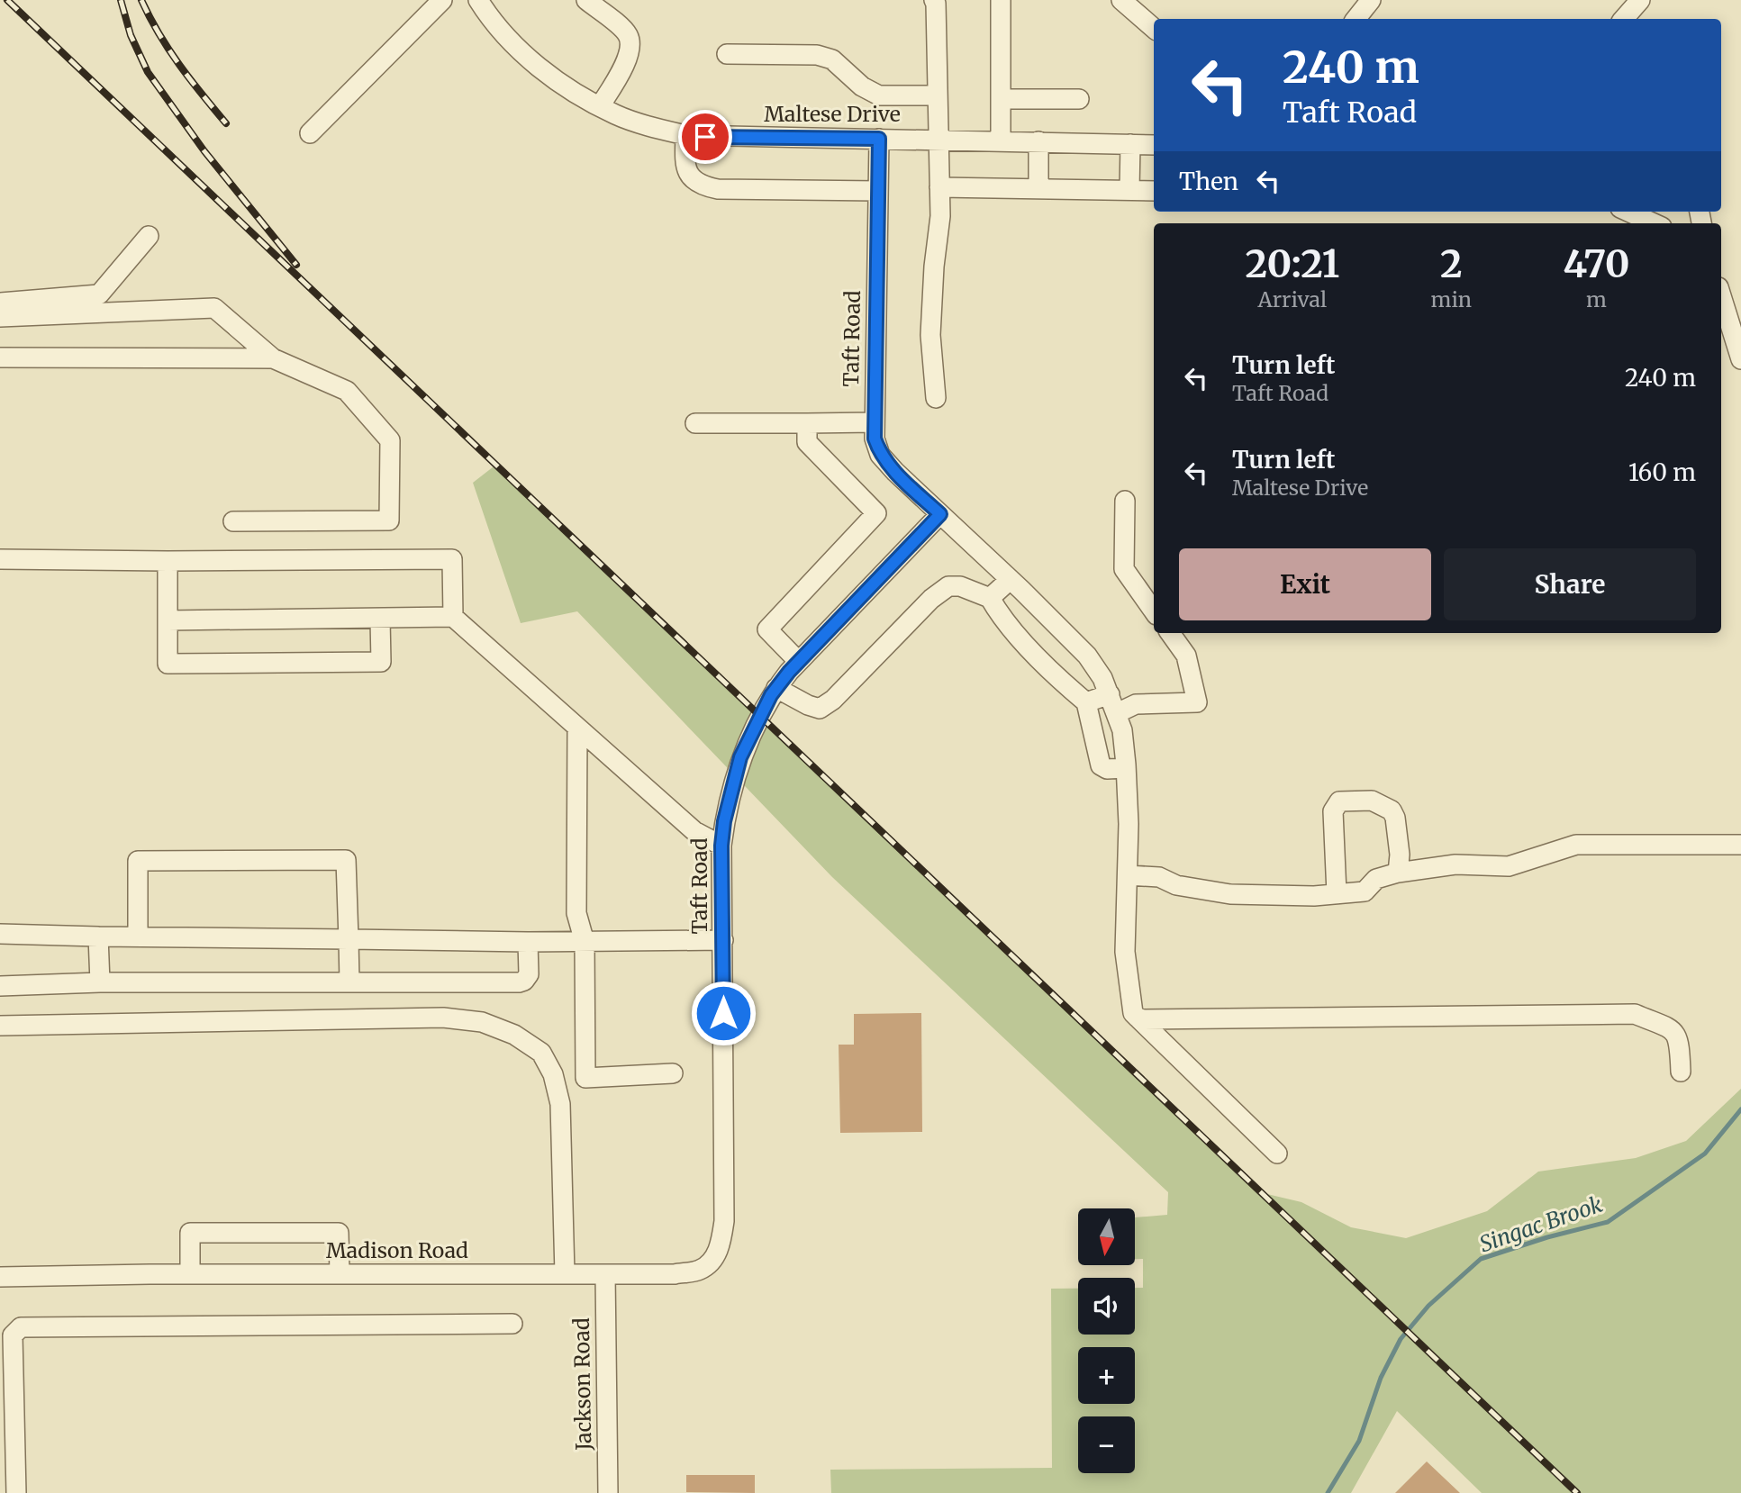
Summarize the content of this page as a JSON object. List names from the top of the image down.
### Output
{
  "streets": {
    "street": [
      "Maltese Drive",
      "Taft Road",
      "Madison Road",
      "Jackson Road"
    ]
  },
  "crossings": [
    ["Maltese Drive", "Taft Road"],
    ["Taft Road", "Madison Road"],
    ["Madison Road", "Jackson Road"]
  ],
  "water": ["Singac Brook"],
  "north": "bottom",
  "page": {
    "turn": ["240 m", "Taft Road"],
    "then": "Then",
    "eta": [
      "20:21",
      "Arrival",
      "2",
      "min",
      "470",
      "m"
    ],
    "list": [
      {
        "name": "Turn left",
        "note": "Taft Road",
        "value": "240 m"
      },
      {
        "name": "Turn left",
        "note": "Maltese Drive",
        "value": "160 m"
      }
    ],
    "buttons": ["Exit", "Share"],
    "map_buttons": ["+", "−"]
  }
}
